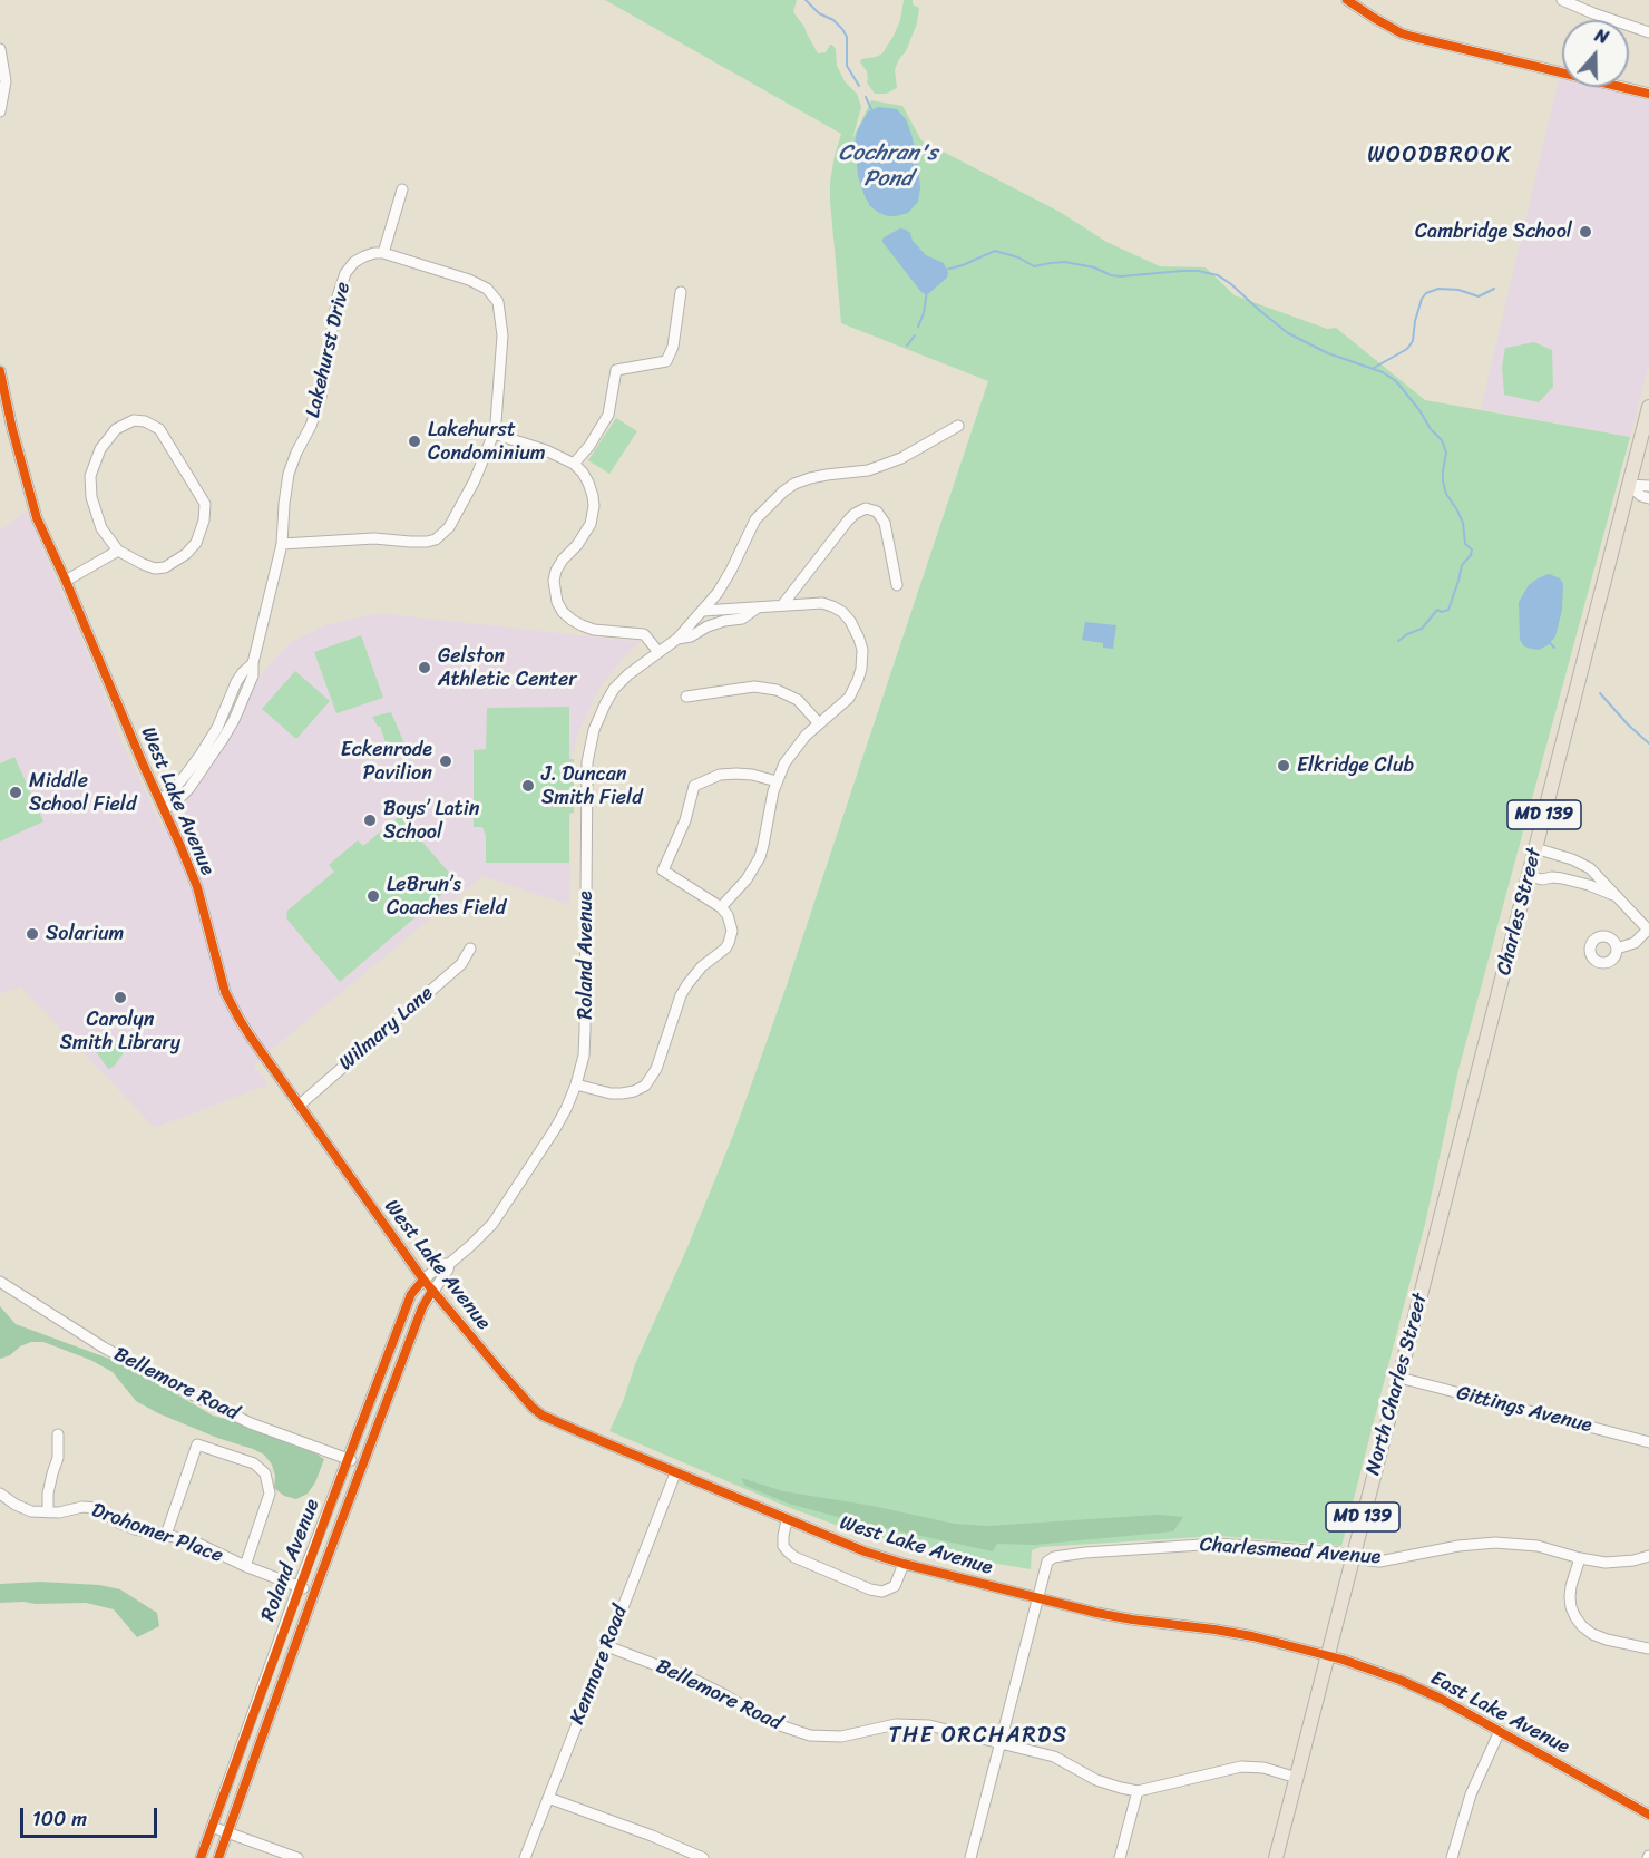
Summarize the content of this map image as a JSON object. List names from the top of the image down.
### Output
{
  "streets": {
    "main road": ["MD 139", "Charles Street", "North Charles Street"],
    "street": [
      "Lakehurst Drive",
      "West Lake Avenue",
      "Roland Avenue",
      "Wilmary Lane",
      "Bellemore Road",
      "Gittings Avenue",
      "Drohomer Place",
      "Charlesmead Avenue",
      "Kenmore Road",
      "East Lake Avenue"
    ]
  },
  "crossings": [
    ["Lakehurst Drive", "West Lake Avenue"],
    ["West Lake Avenue", "Roland Avenue"],
    ["West Lake Avenue", "Wilmary Lane"],
    ["West Lake Avenue", "North Charles Street"],
    ["West Lake Avenue", "Charlesmead Avenue"],
    ["West Lake Avenue", "Kenmore Road"],
    ["West Lake Avenue", "East Lake Avenue"],
    ["Charles Street", "North Charles Street"],
    ["Roland Avenue", "Bellemore Road"],
    ["Roland Avenue", "Drohomer Place"],
    ["Bellemore Road", "North Charles Street"],
    ["Bellemore Road", "Kenmore Road"],
    ["North Charles Street", "Gittings Avenue"],
    ["North Charles Street", "Charlesmead Avenue"],
    ["North Charles Street", "East Lake Avenue"]
  ],
  "districts": ["WOODBROOK", "THE ORCHARDS"],
  "water": ["Cochran's Pond"],
  "places": [
    "Cambridge School",
    "Lakehurst Condominium",
    "Gelston Athletic Center",
    "Eckenrode Pavilion",
    "Elkridge Club",
    "J. Duncan Smith Field",
    "Middle School Field",
    "Boys’ Latin School",
    "LeBrun’s Coaches Field",
    "Solarium",
    "Carolyn Smith Library"
  ],
  "scale_bar": "100 m",
  "north": "top"
}
